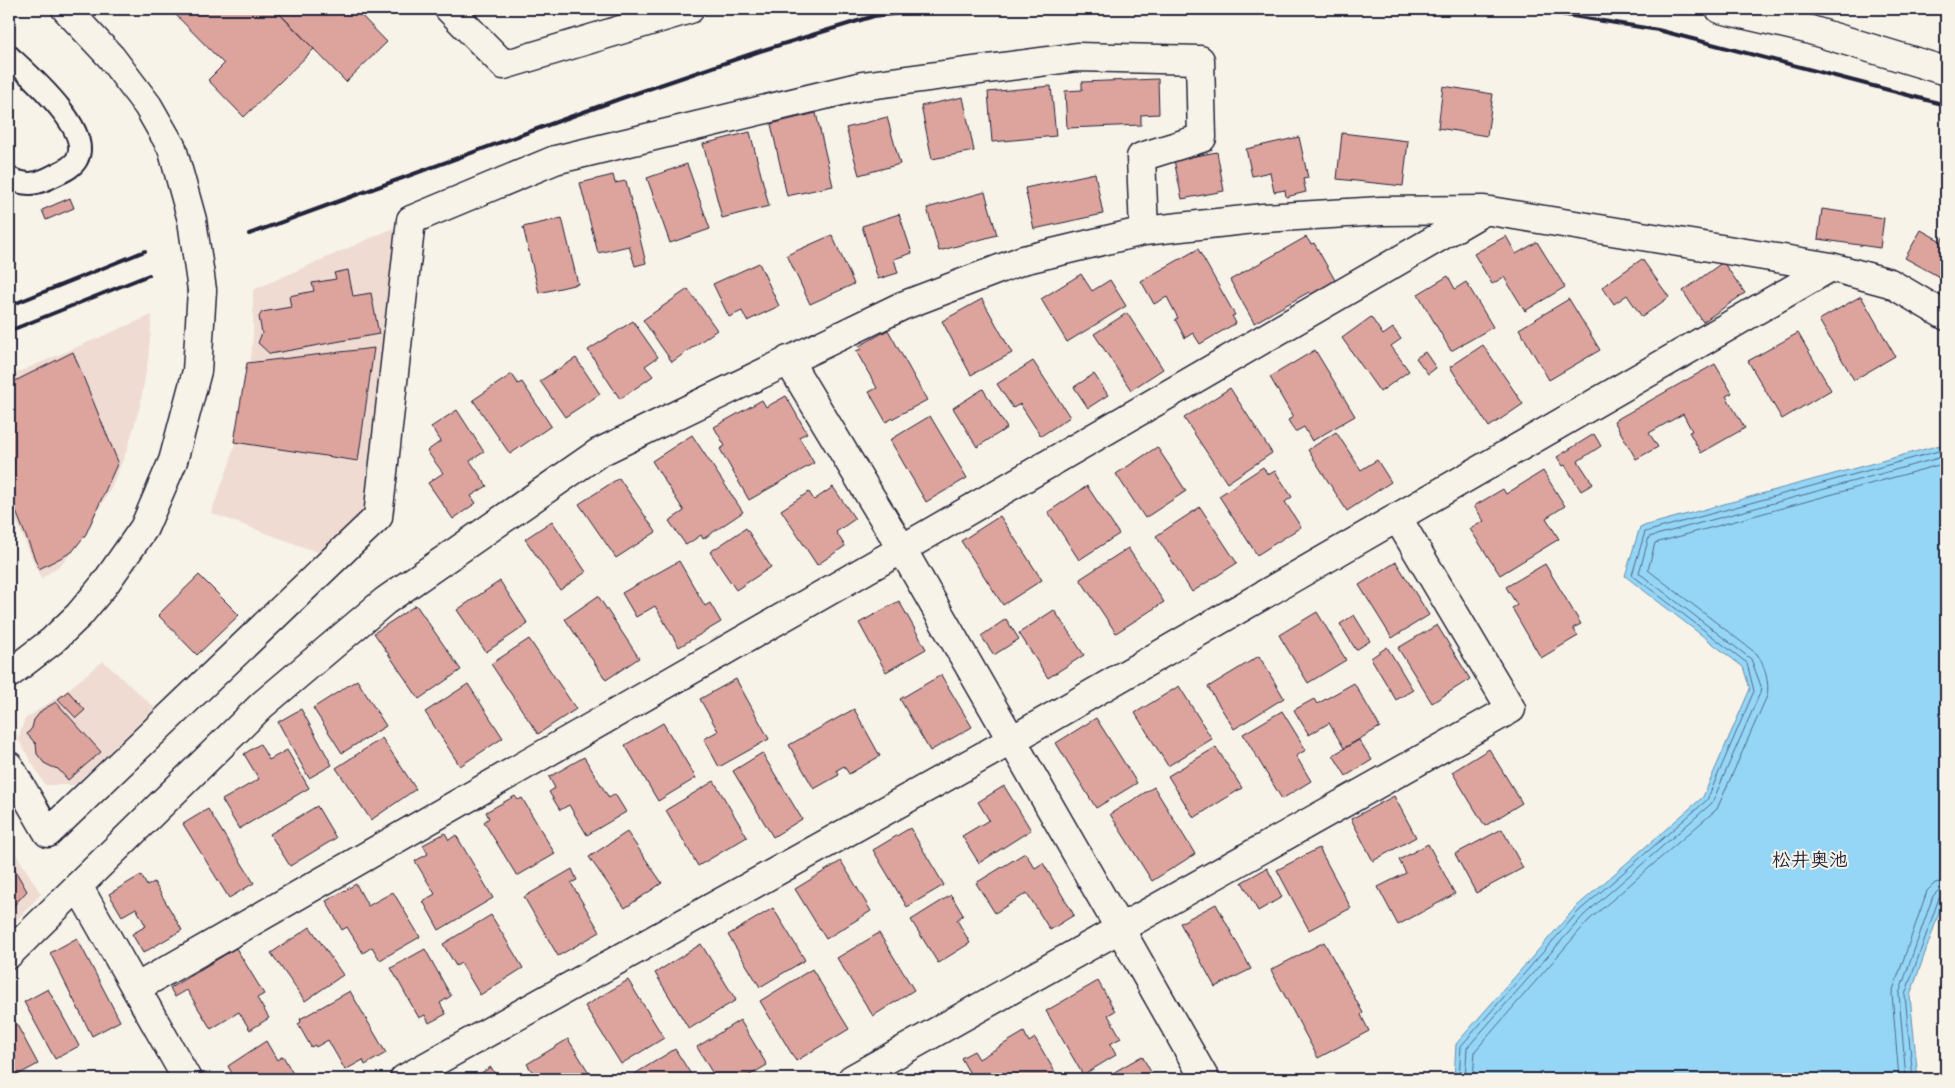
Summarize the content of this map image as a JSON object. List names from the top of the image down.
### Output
{
  "districts": ["松井奥池"]
}
